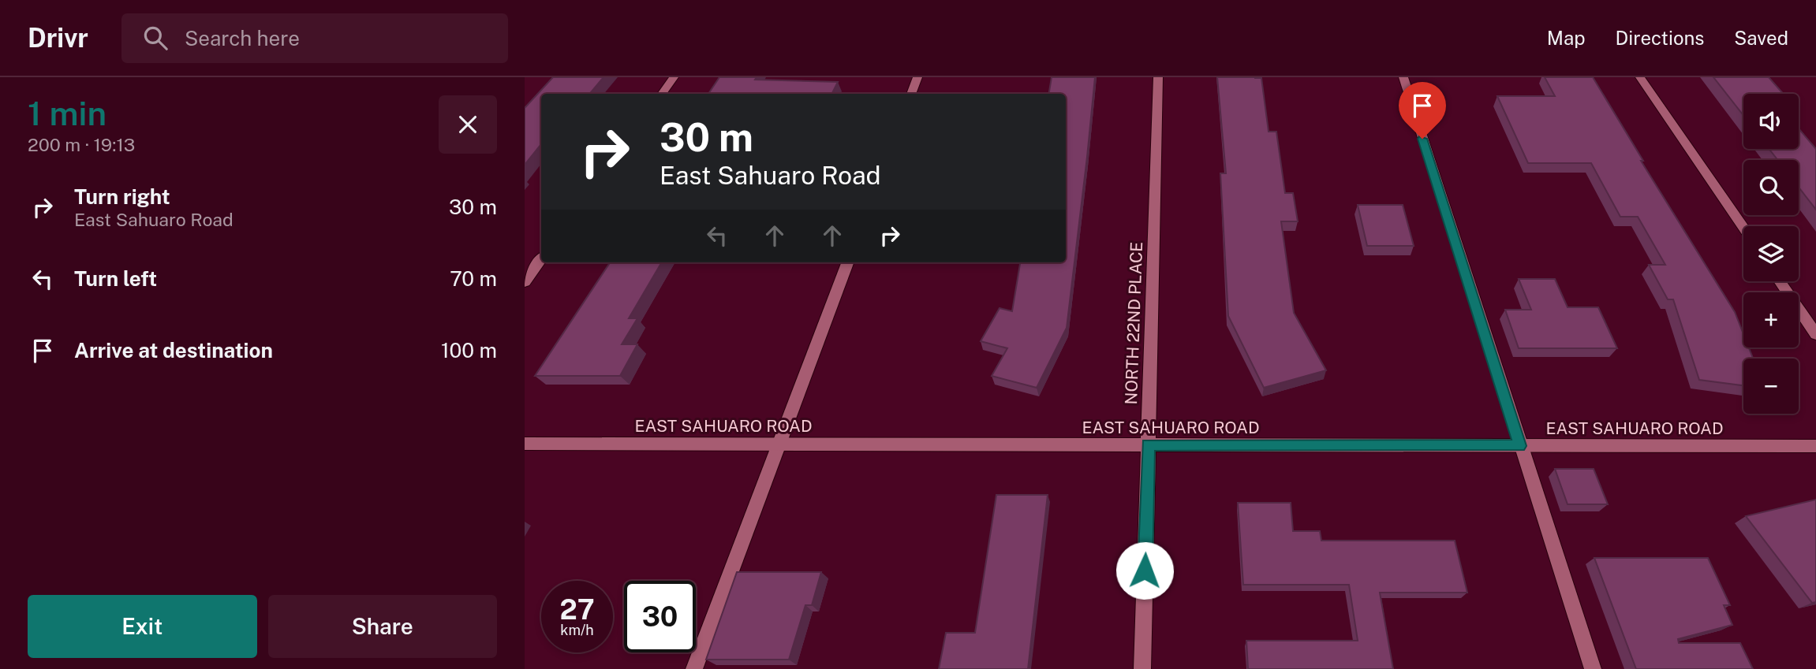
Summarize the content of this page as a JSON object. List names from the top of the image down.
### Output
{
  "streets": {
    "street": ["NORTH 22ND PLACE", "EAST SAHUARO ROAD"]
  },
  "crossings": [
    ["NORTH 22ND PLACE", "EAST SAHUARO ROAD"]
  ],
  "page": {
    "header": "Drivr",
    "search": "Search here",
    "nav": ["Map", "Directions", "Saved"],
    "heading": ["1 min", "200 m · 19:13"],
    "map_buttons": ["+", "−"],
    "turn": ["30 m", "East Sahuaro Road"],
    "list": [
      {
        "name": "Turn right",
        "note": "East Sahuaro Road",
        "value": "30 m"
      },
      {
        "name": "Turn left",
        "value": "70 m"
      },
      {
        "name": "Arrive at destination",
        "value": "100 m"
      }
    ],
    "speed": "27 km/h",
    "limit": "30",
    "buttons": ["Exit", "Share"]
  }
}
